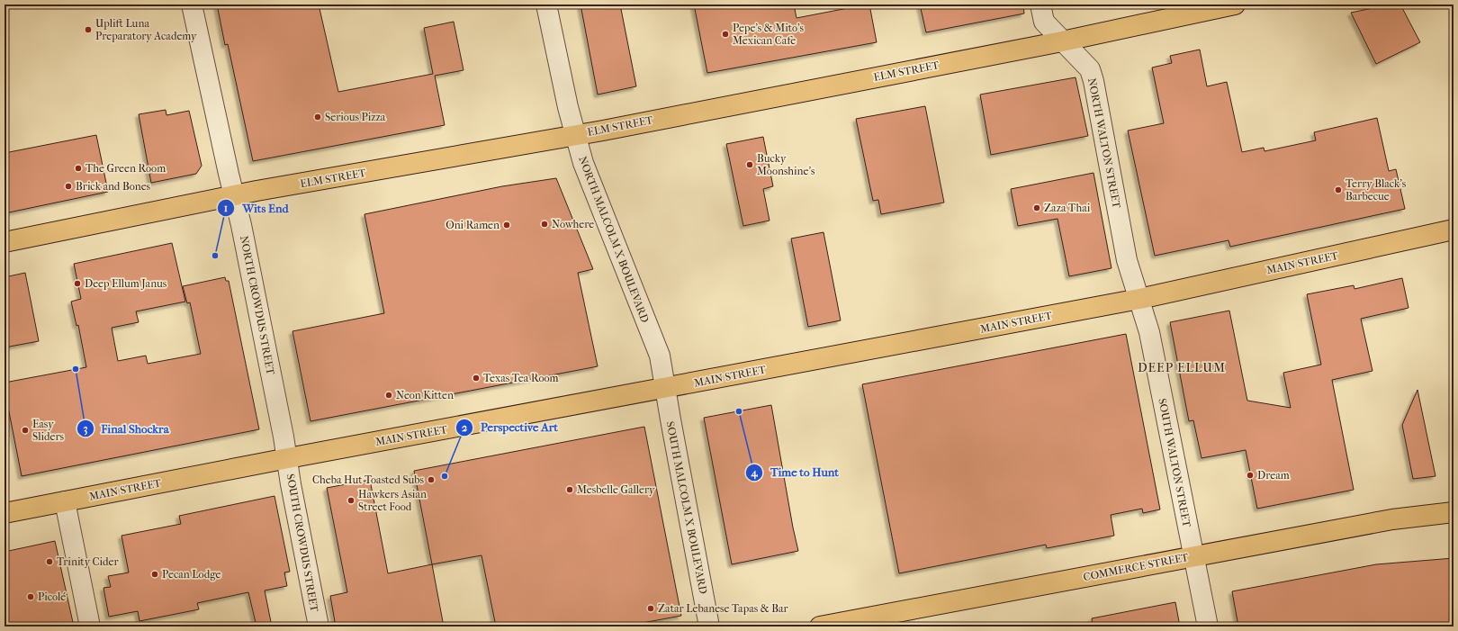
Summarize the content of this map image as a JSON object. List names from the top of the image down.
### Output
{
  "streets": {
    "main road": ["ELM STREET", "MAIN STREET", "COMMERCE STREET"],
    "street": [
      "NORTH WALTON STREET",
      "NORTH MALCOLM X BOULEVARD",
      "NORTH CROWDUS STREET",
      "SOUTH WALTON STREET",
      "SOUTH MALCOLM X BOULEVARD",
      "SOUTH CROWDUS STREET"
    ]
  },
  "crossings": [
    ["ELM STREET", "NORTH WALTON STREET"],
    ["ELM STREET", "NORTH MALCOLM X BOULEVARD"],
    ["ELM STREET", "NORTH CROWDUS STREET"],
    ["NORTH WALTON STREET", "MAIN STREET"],
    ["NORTH WALTON STREET", "SOUTH WALTON STREET"],
    ["NORTH MALCOLM X BOULEVARD", "MAIN STREET"],
    ["NORTH MALCOLM X BOULEVARD", "SOUTH MALCOLM X BOULEVARD"],
    ["MAIN STREET", "NORTH CROWDUS STREET"],
    ["MAIN STREET", "SOUTH WALTON STREET"],
    ["MAIN STREET", "SOUTH MALCOLM X BOULEVARD"],
    ["MAIN STREET", "SOUTH CROWDUS STREET"],
    ["NORTH CROWDUS STREET", "SOUTH CROWDUS STREET"],
    ["SOUTH WALTON STREET", "COMMERCE STREET"]
  ],
  "districts": ["DEEP ELLUM"],
  "places": [
    "Uplift Luna Preparatory Academy",
    "Pepe's & Mito's Mexican Cafe",
    "Serious Pizza",
    "Bucky Moonshine's",
    "The Green Room",
    "Brick and Bones",
    "Terry Black's Barbecue",
    "Zaza Thai",
    "Nowhere",
    "Oni Ramen",
    "Wits End",
    "Deep Ellum Janus",
    "Final Shockra",
    "Texas Tea Room",
    "Neon Kitten",
    "Time to Hunt",
    "Easy Sliders",
    "Dream",
    "Perspective Art",
    "Cheba Hut Toasted Subs",
    "Mesbelle Gallery",
    "Hawkers Asian Street Food",
    "Trinity Cider",
    "Pecan Lodge",
    "Picolé",
    "Zatar Lebanese Tapas & Bar"
  ]
}
